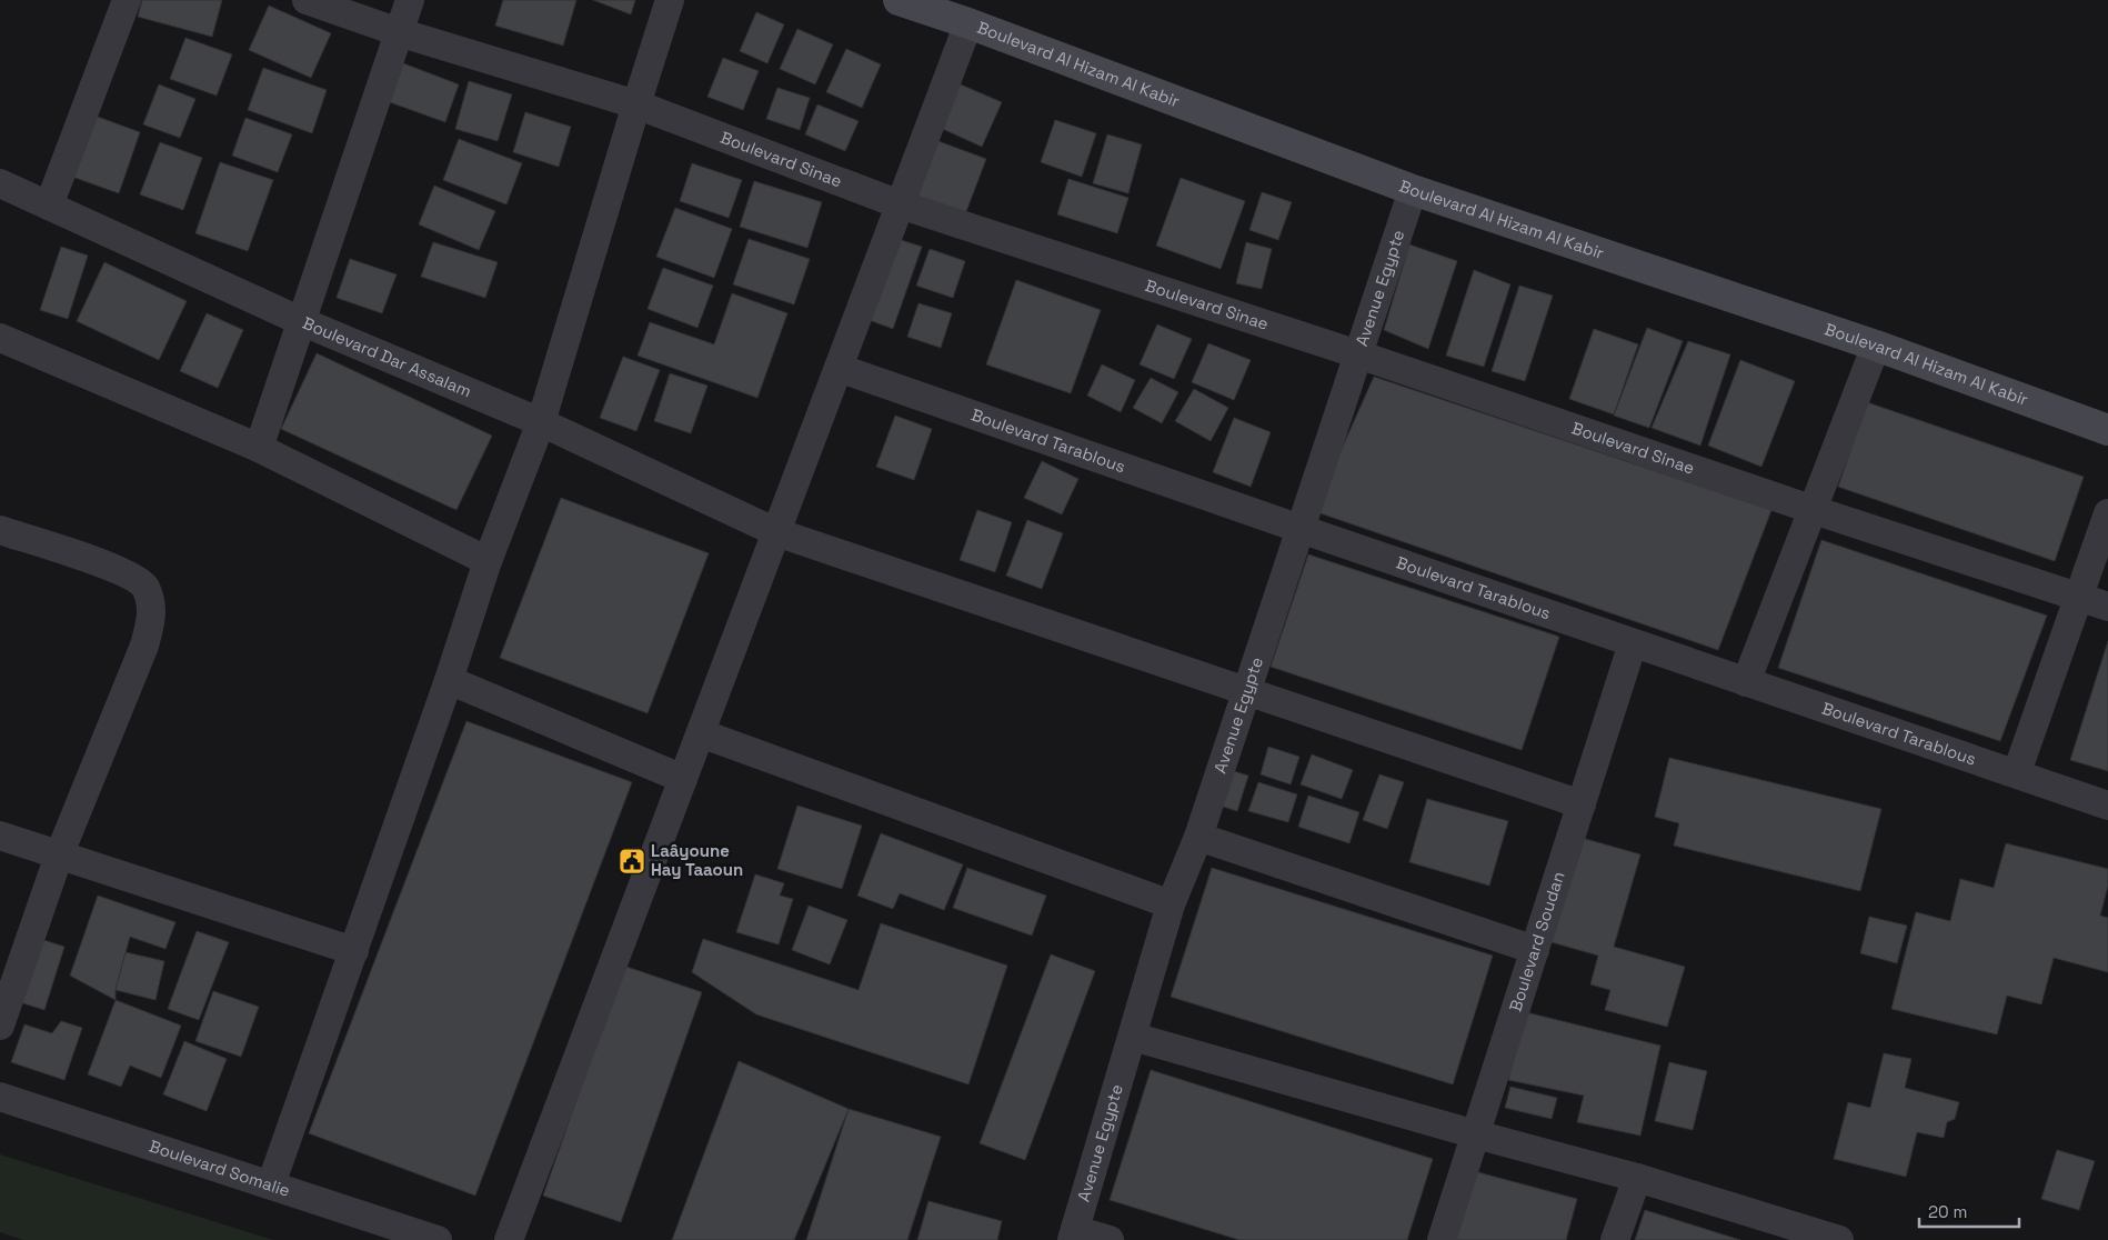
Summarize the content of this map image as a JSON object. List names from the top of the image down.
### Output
{
  "streets": {
    "main road": ["Boulevard Al Hizam Al Kabir"],
    "street": [
      "Boulevard Sinae",
      "Avenue Egypte",
      "Boulevard Dar Assalam",
      "Boulevard Tarablous",
      "Boulevard Soudan",
      "Boulevard Somalie"
    ]
  },
  "crossings": [
    ["Boulevard Al Hizam Al Kabir", "Avenue Egypte"],
    ["Boulevard Sinae", "Avenue Egypte"],
    ["Avenue Egypte", "Boulevard Dar Assalam"],
    ["Avenue Egypte", "Boulevard Tarablous"],
    ["Boulevard Dar Assalam", "Boulevard Soudan"],
    ["Boulevard Tarablous", "Boulevard Soudan"]
  ],
  "places": {
    "public building": ["Laâyoune Hay Taaoun"]
  },
  "scale_bar": "20 m"
}
